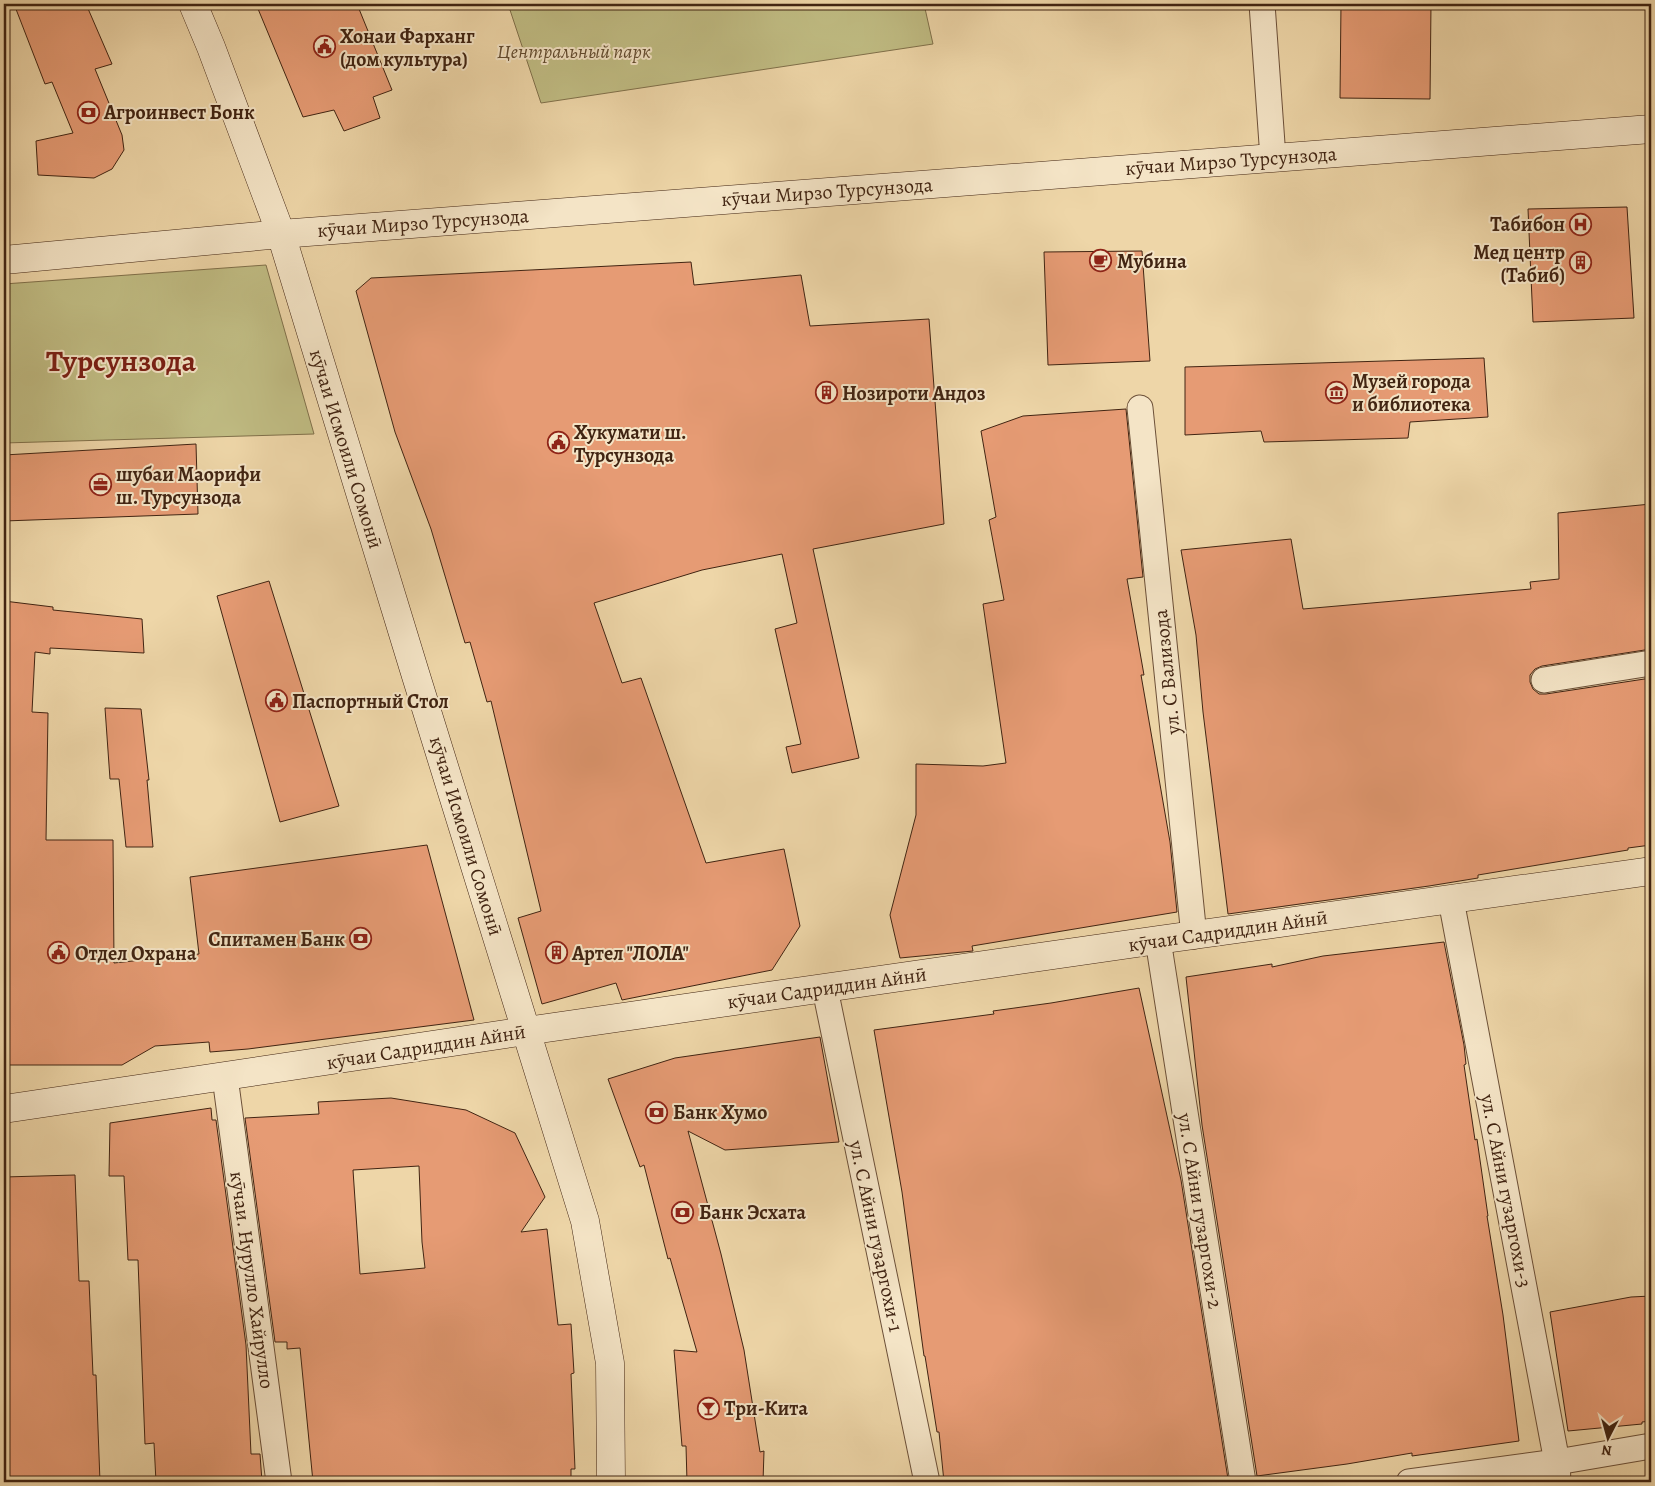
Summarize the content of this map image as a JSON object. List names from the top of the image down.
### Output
{
  "streets": {
    "street": [
      "кӯчаи Мирзо Турсунзода",
      "кӯчаи Исмоили Сомонӣ",
      "ул. С Вализода",
      "кӯчаи Садриддин Айнӣ",
      "ул. С Айни гузаргохи-3",
      "ул. С Айни гузаргохи-2",
      "ул. С Айни гузаргохи-1",
      "кӯчаи. Нурулло Хайрулло"
    ]
  },
  "crossings": [
    ["кӯчаи Мирзо Турсунзода", "кӯчаи Исмоили Сомонӣ"],
    ["кӯчаи Исмоили Сомонӣ", "кӯчаи Садриддин Айнӣ"],
    ["ул. С Вализода", "кӯчаи Садриддин Айнӣ"],
    ["кӯчаи Садриддин Айнӣ", "ул. С Айни гузаргохи-3"],
    ["кӯчаи Садриддин Айнӣ", "ул. С Айни гузаргохи-2"],
    ["кӯчаи Садриддин Айнӣ", "ул. С Айни гузаргохи-1"],
    ["кӯчаи Садриддин Айнӣ", "кӯчаи. Нурулло Хайрулло"]
  ],
  "districts": ["Турсунзода"],
  "parks": ["Центральный парк"],
  "places": {
    "public building": [
      "Хонаи Фарханг (дом культура)",
      "Хукумати ш. Турсунзода",
      "Паспортный Стол",
      "Отдел Охрана"
    ],
    "bank": [
      "Агроинвест Бонк",
      "Спитамен Банк",
      "Банк Хумо",
      "Банк Эсхата"
    ],
    "hospital": ["Табибон"],
    "cafe": ["Мубина"],
    "building": ["Мед центр (Табиб)", "Нозироти Андоз", "Артел \"ЛОЛА\""],
    "museum": ["Музей города и библиотека"],
    "office": ["шубаи Маорифи ш. Турсунзода"],
    "bar": ["Три-Кита"]
  },
  "north": "bottom"
}
